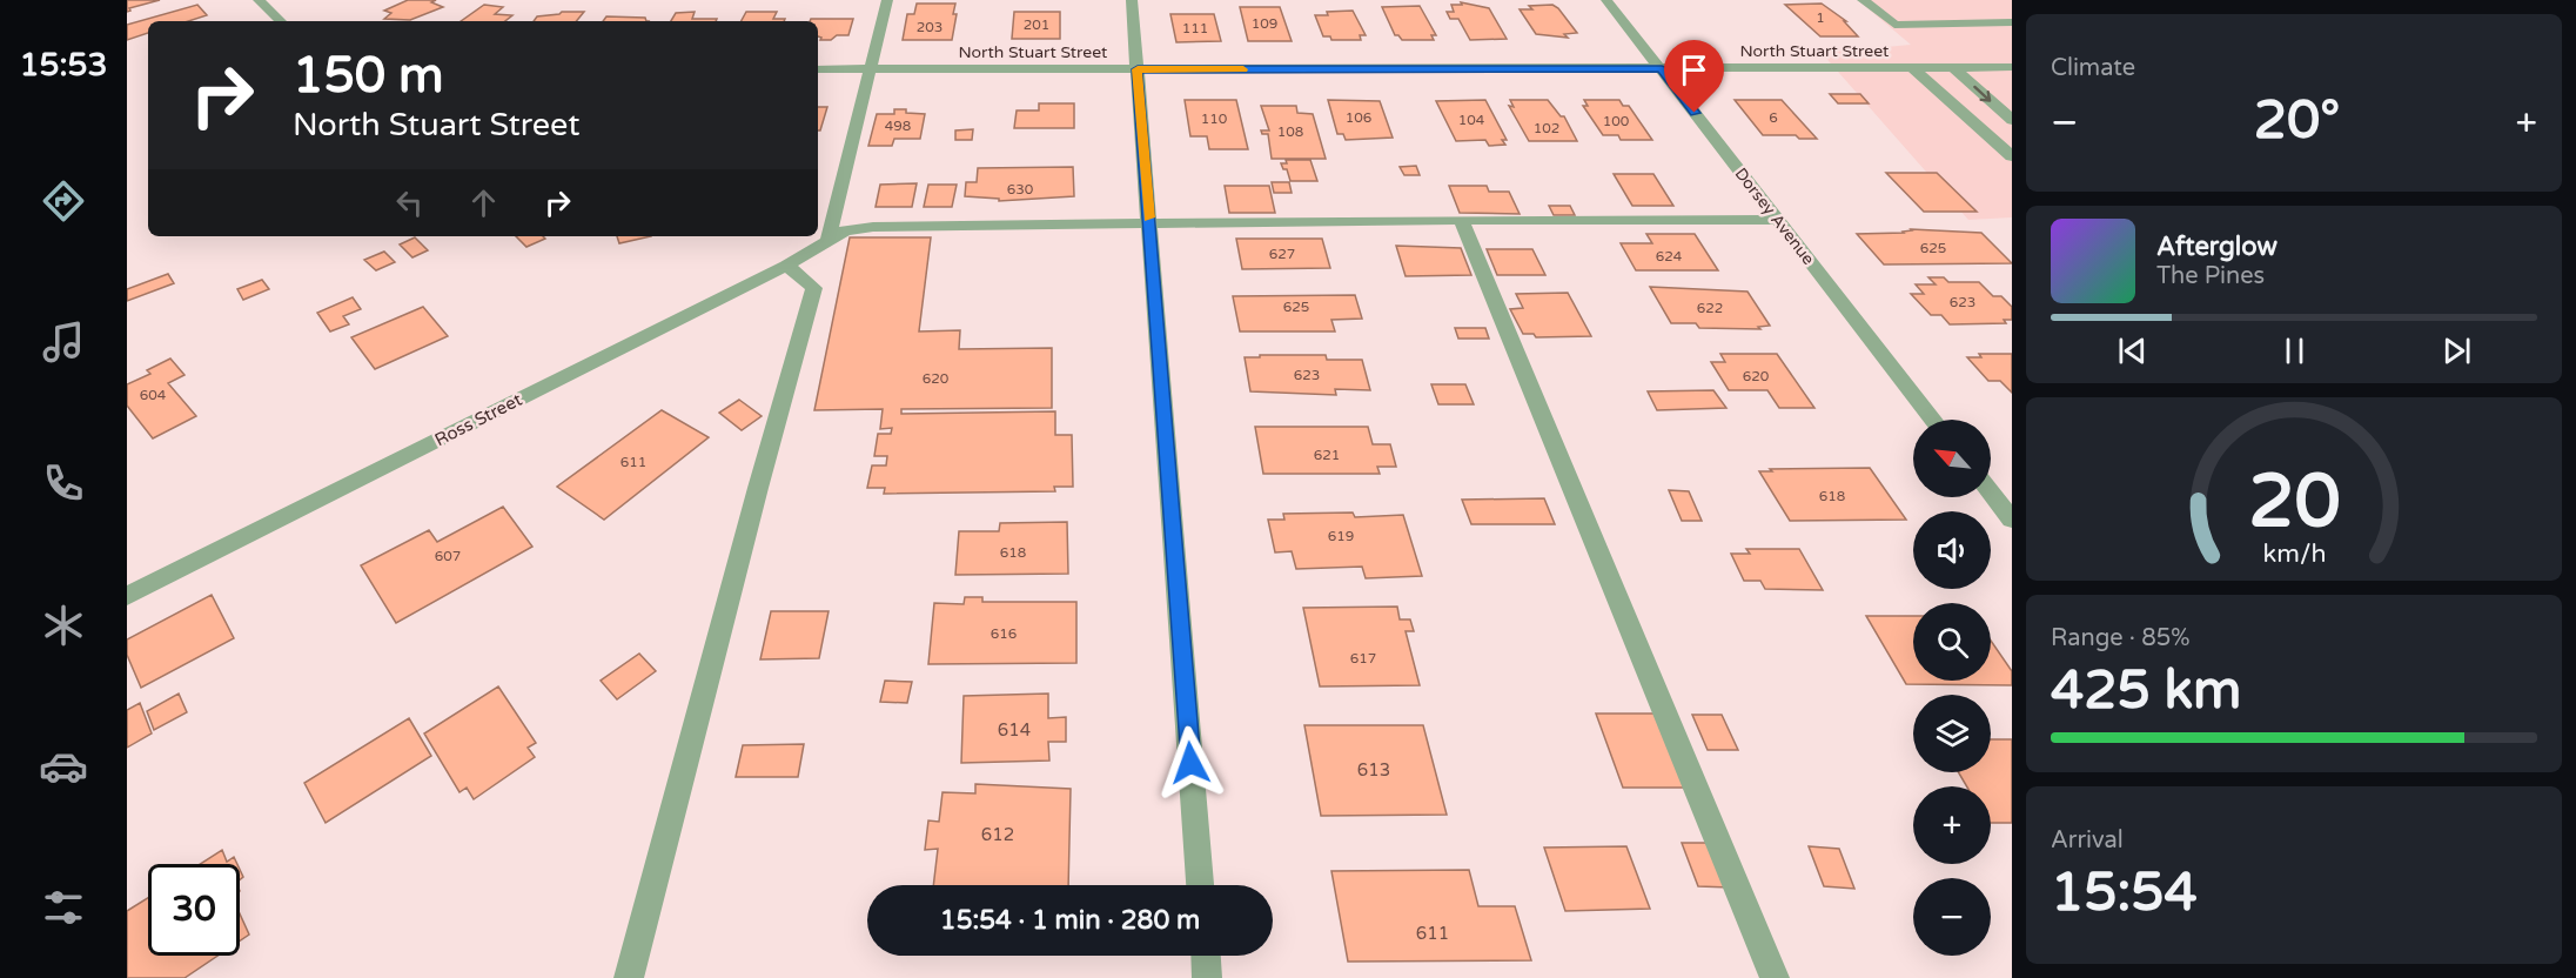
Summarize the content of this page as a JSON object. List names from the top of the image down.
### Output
{
  "streets": {
    "street": ["North Stuart Street", "Dorsey Avenue", "Ross Street"]
  },
  "crossings": [
    ["North Stuart Street", "Dorsey Avenue"],
    ["Dorsey Avenue", "Ross Street"]
  ],
  "house_numbers": [
    "1",
    "109",
    "201",
    "203",
    "111",
    "106",
    "6",
    "110",
    "104",
    "100",
    "498",
    "102",
    "108",
    "630",
    "625",
    "627",
    "624",
    "623",
    "625",
    "622",
    "623",
    "620",
    "620",
    "604",
    "621",
    "611",
    "618",
    "619",
    "618",
    "607",
    "616",
    "617",
    "614",
    "613",
    "612",
    "611"
  ],
  "north": "top left",
  "page": {
    "tabs": "15:53",
    "tile": [
      "Climate",
      ["Range · 85%", "425 km"],
      ["Arrival", "15:54"]
    ],
    "turn": ["150 m", "North Stuart Street"],
    "heat": ["−", "20°", "+"],
    "song": ["Afterglow", "The Pines"],
    "map_buttons": ["+", "−"],
    "limit": "30",
    "trip": "15:54 · 1 min · 280 m",
    "gauge": ["20", "km/h"]
  }
}
